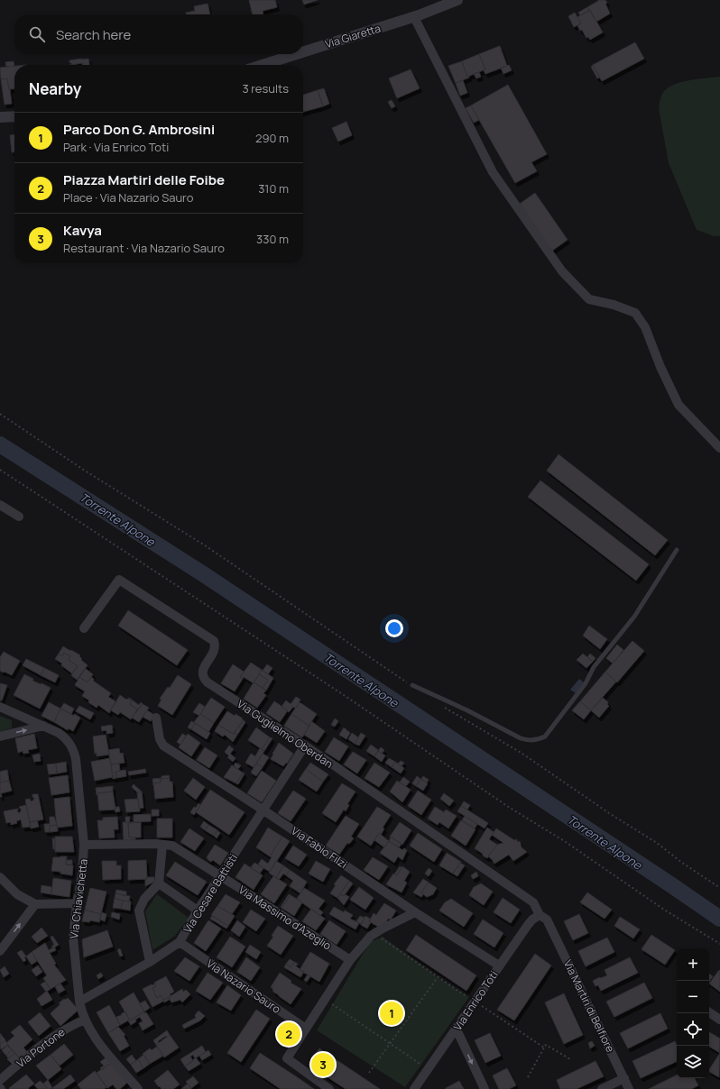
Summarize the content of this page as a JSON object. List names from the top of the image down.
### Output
{
  "streets": {
    "street": [
      "Via Giaretta",
      "Via Guglielmo Oberdan",
      "Via Fabio Filzi",
      "Via Cesare Battisti",
      "Via Chiavichetta",
      "Via Massimo d'Azeglio",
      "Via Nazario Sauro",
      "Via Enrico Toti",
      "Via Martiri di Belfiore",
      "Via Portone"
    ]
  },
  "crossings": [
    ["Via Guglielmo Oberdan", "Via Cesare Battisti"],
    ["Via Guglielmo Oberdan", "Via Enrico Toti"],
    ["Via Guglielmo Oberdan", "Via Martiri di Belfiore"],
    ["Via Fabio Filzi", "Via Cesare Battisti"],
    ["Via Fabio Filzi", "Via Enrico Toti"],
    ["Via Cesare Battisti", "Via Chiavichetta"],
    ["Via Cesare Battisti", "Via Massimo d'Azeglio"],
    ["Via Cesare Battisti", "Via Nazario Sauro"],
    ["Via Chiavichetta", "Via Massimo d'Azeglio"],
    ["Via Chiavichetta", "Via Portone"],
    ["Via Enrico Toti", "Via Martiri di Belfiore"]
  ],
  "water": ["Torrente Alpone"],
  "page": {
    "search": "Search here",
    "heading": ["Nearby", "3 results"],
    "list": [
      {
        "mark": "1",
        "name": "Parco Don G. Ambrosini",
        "note": "Park · Via Enrico Toti",
        "value": "290 m"
      },
      {
        "mark": "2",
        "name": "Piazza Martiri delle Foibe",
        "note": "Place · Via Nazario Sauro",
        "value": "310 m"
      },
      {
        "mark": "3",
        "name": "Kavya",
        "note": "Restaurant · Via Nazario Sauro",
        "value": "330 m"
      }
    ],
    "map_buttons": ["+", "−"],
    "pins": ["1", "2", "3"]
  }
}
